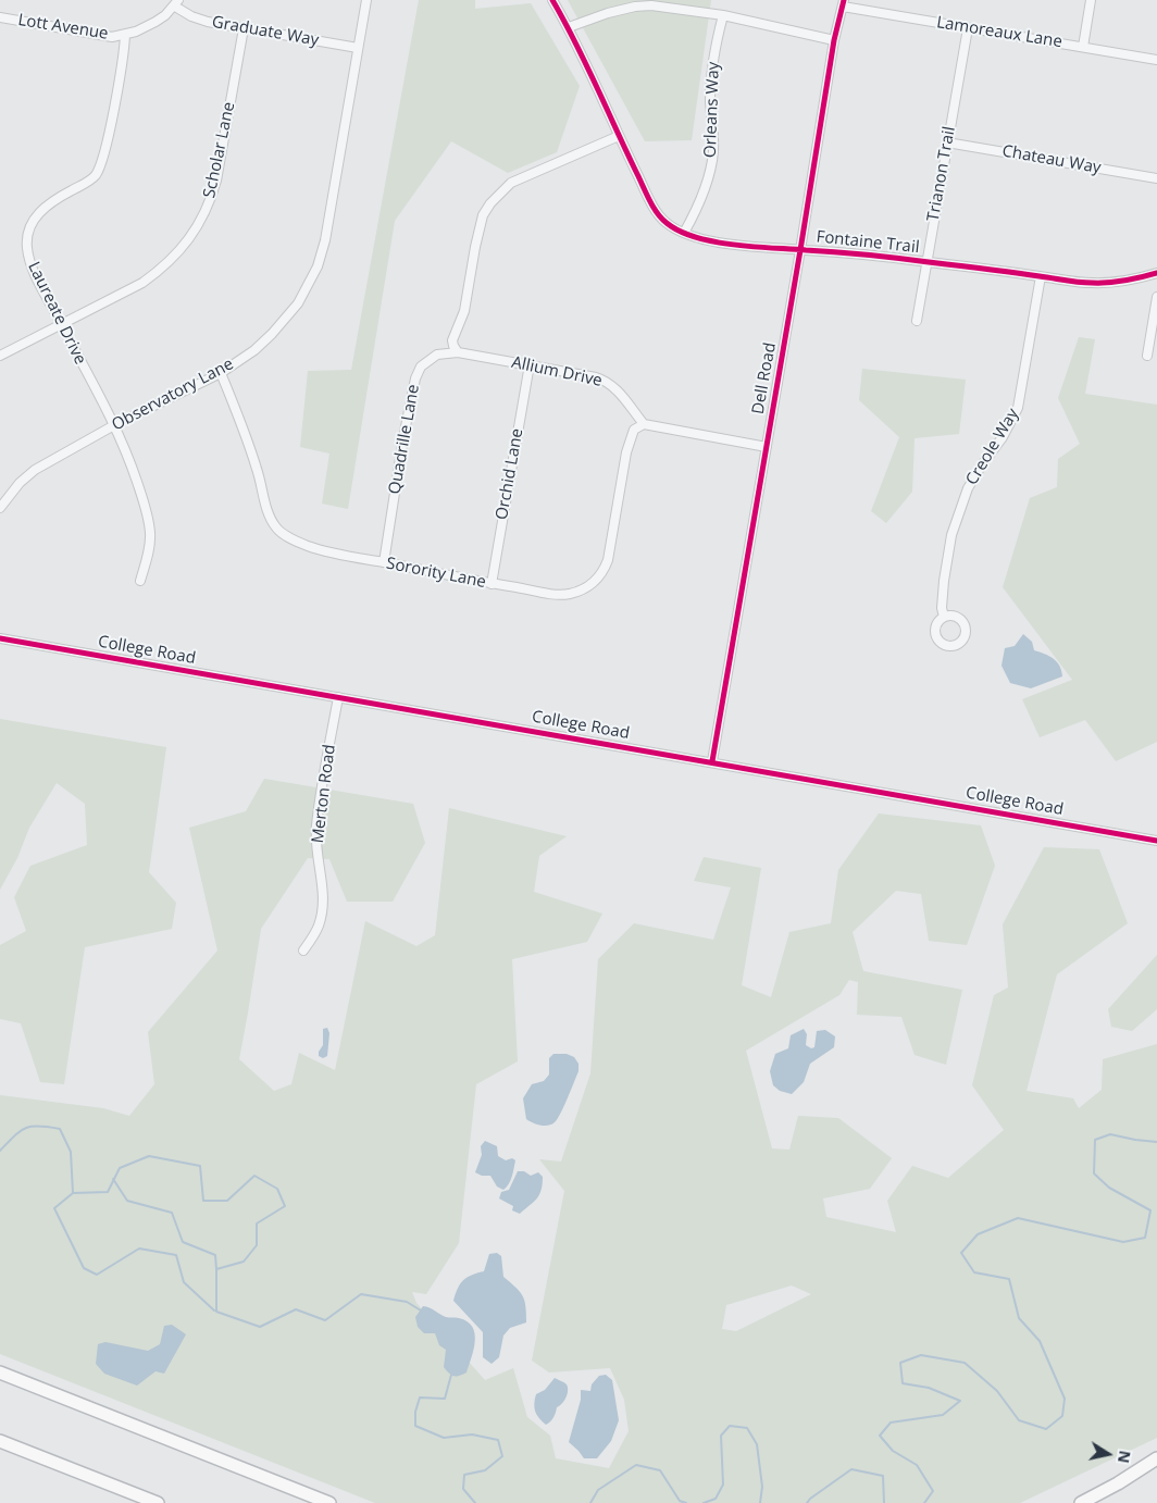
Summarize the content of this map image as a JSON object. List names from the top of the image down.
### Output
{
  "streets": {
    "street": [
      "Lott Avenue",
      "Graduate Way",
      "Lamoreaux Lane",
      "Orleans Way",
      "Scholar Lane",
      "Chateau Way",
      "Trianon Trail",
      "Fontaine Trail",
      "Laureate Drive",
      "Allium Drive",
      "Dell Road",
      "Observatory Lane",
      "Quadrille Lane",
      "Creole Way",
      "Orchid Lane",
      "Sorority Lane",
      "College Road",
      "Merton Road"
    ]
  },
  "crossings": [
    ["Lott Avenue", "Graduate Way"],
    ["Lott Avenue", "Laureate Drive"],
    ["Graduate Way", "Scholar Lane"],
    ["Graduate Way", "Observatory Lane"],
    ["Lamoreaux Lane", "Trianon Trail"],
    ["Lamoreaux Lane", "Dell Road"],
    ["Orleans Way", "Fontaine Trail"],
    ["Scholar Lane", "Laureate Drive"],
    ["Chateau Way", "Trianon Trail"],
    ["Trianon Trail", "Fontaine Trail"],
    ["Fontaine Trail", "Dell Road"],
    ["Fontaine Trail", "Creole Way"],
    ["Laureate Drive", "Observatory Lane"],
    ["Allium Drive", "Quadrille Lane"],
    ["Allium Drive", "Orchid Lane"],
    ["Allium Drive", "Sorority Lane"],
    ["Dell Road", "College Road"],
    ["Observatory Lane", "Sorority Lane"],
    ["Quadrille Lane", "Sorority Lane"],
    ["Orchid Lane", "Sorority Lane"],
    ["College Road", "Merton Road"]
  ],
  "north": "right"
}
